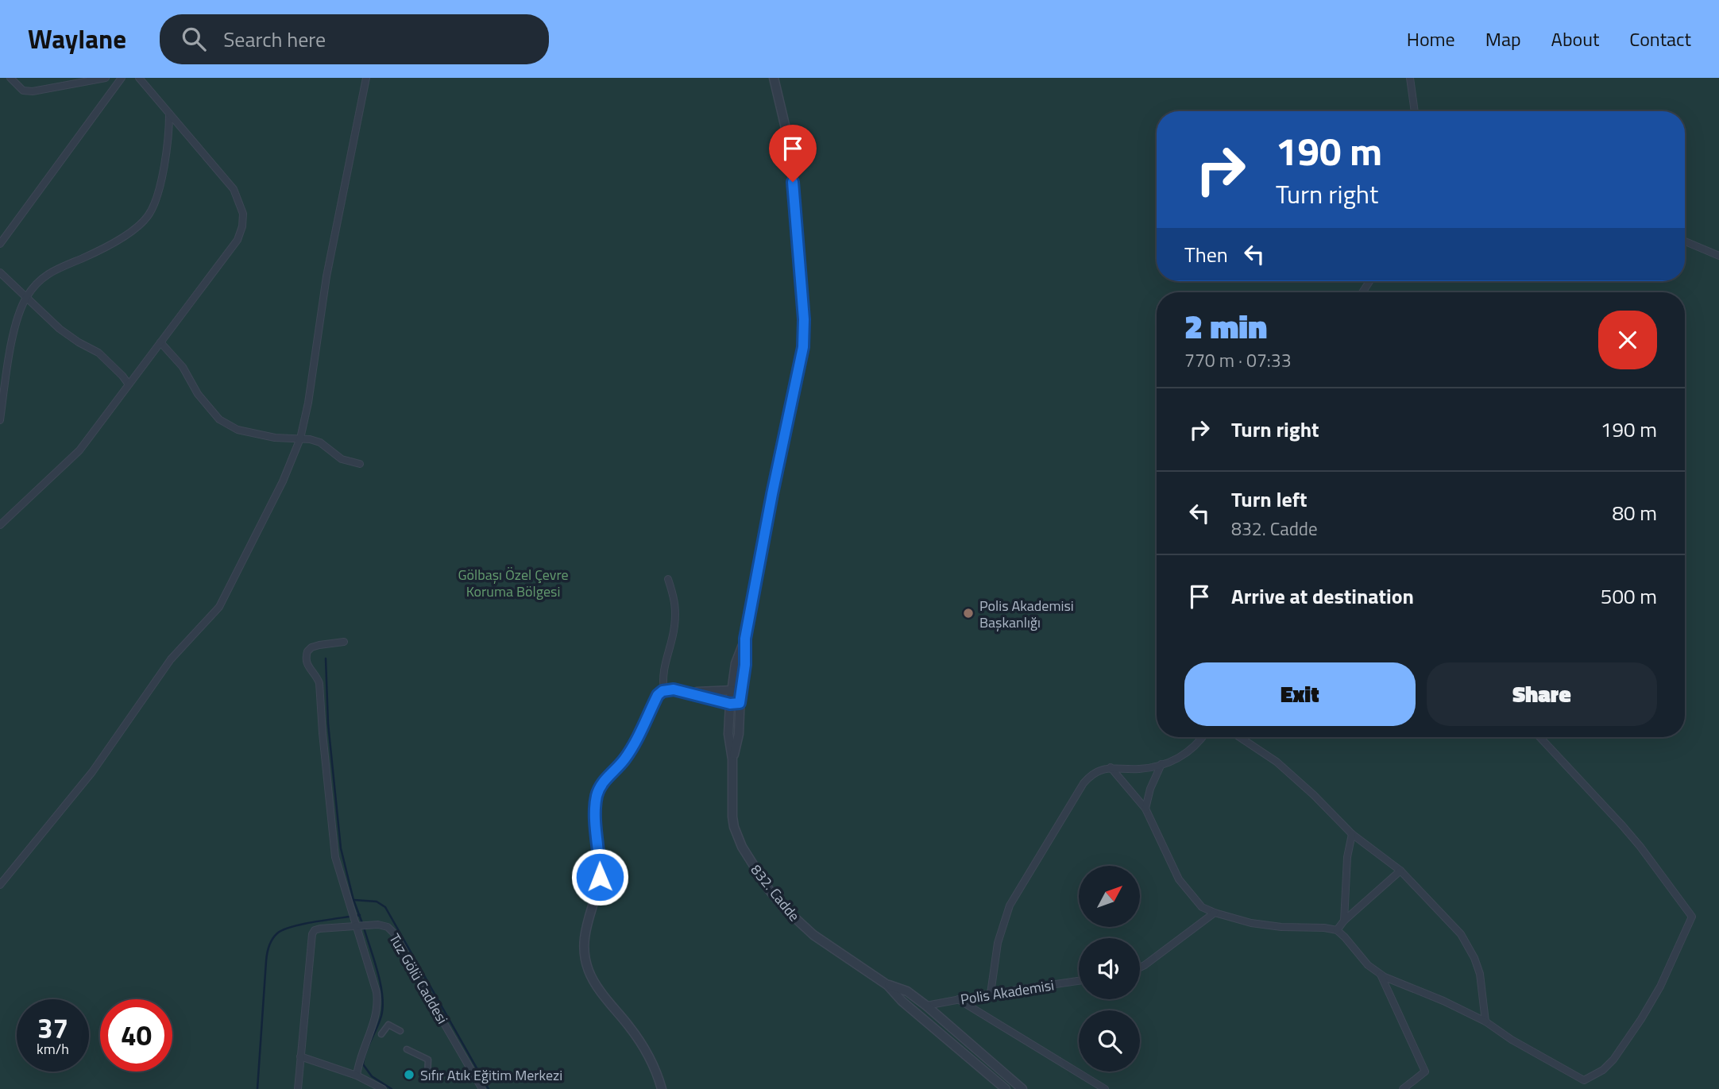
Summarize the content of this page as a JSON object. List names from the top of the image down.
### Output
{
  "streets": {
    "street": ["832. Cadde", "Tuz Gölü Caddesi", "Polis Akademisi"]
  },
  "crossings": [
    ["832. Cadde", "Polis Akademisi"]
  ],
  "parks": ["Gölbaşı Özel Çevre Koruma Bölgesi"],
  "places": ["Polis Akademisi Başkanlığı", "Sıfır Atık Eğitim Merkezi"],
  "north": "top right",
  "page": {
    "header": "Waylane",
    "search": "Search here",
    "nav": [
      "Home",
      "Map",
      "About",
      "Contact"
    ],
    "turn": ["190 m", "Turn right"],
    "then": "Then",
    "heading": ["2 min", "770 m · 07:33"],
    "list": [
      {
        "name": "Turn right",
        "value": "190 m"
      },
      {
        "name": "Turn left",
        "note": "832. Cadde",
        "value": "80 m"
      },
      {
        "name": "Arrive at destination",
        "value": "500 m"
      }
    ],
    "buttons": ["Exit", "Share"],
    "speed": "37 km/h",
    "limit": "40"
  }
}
